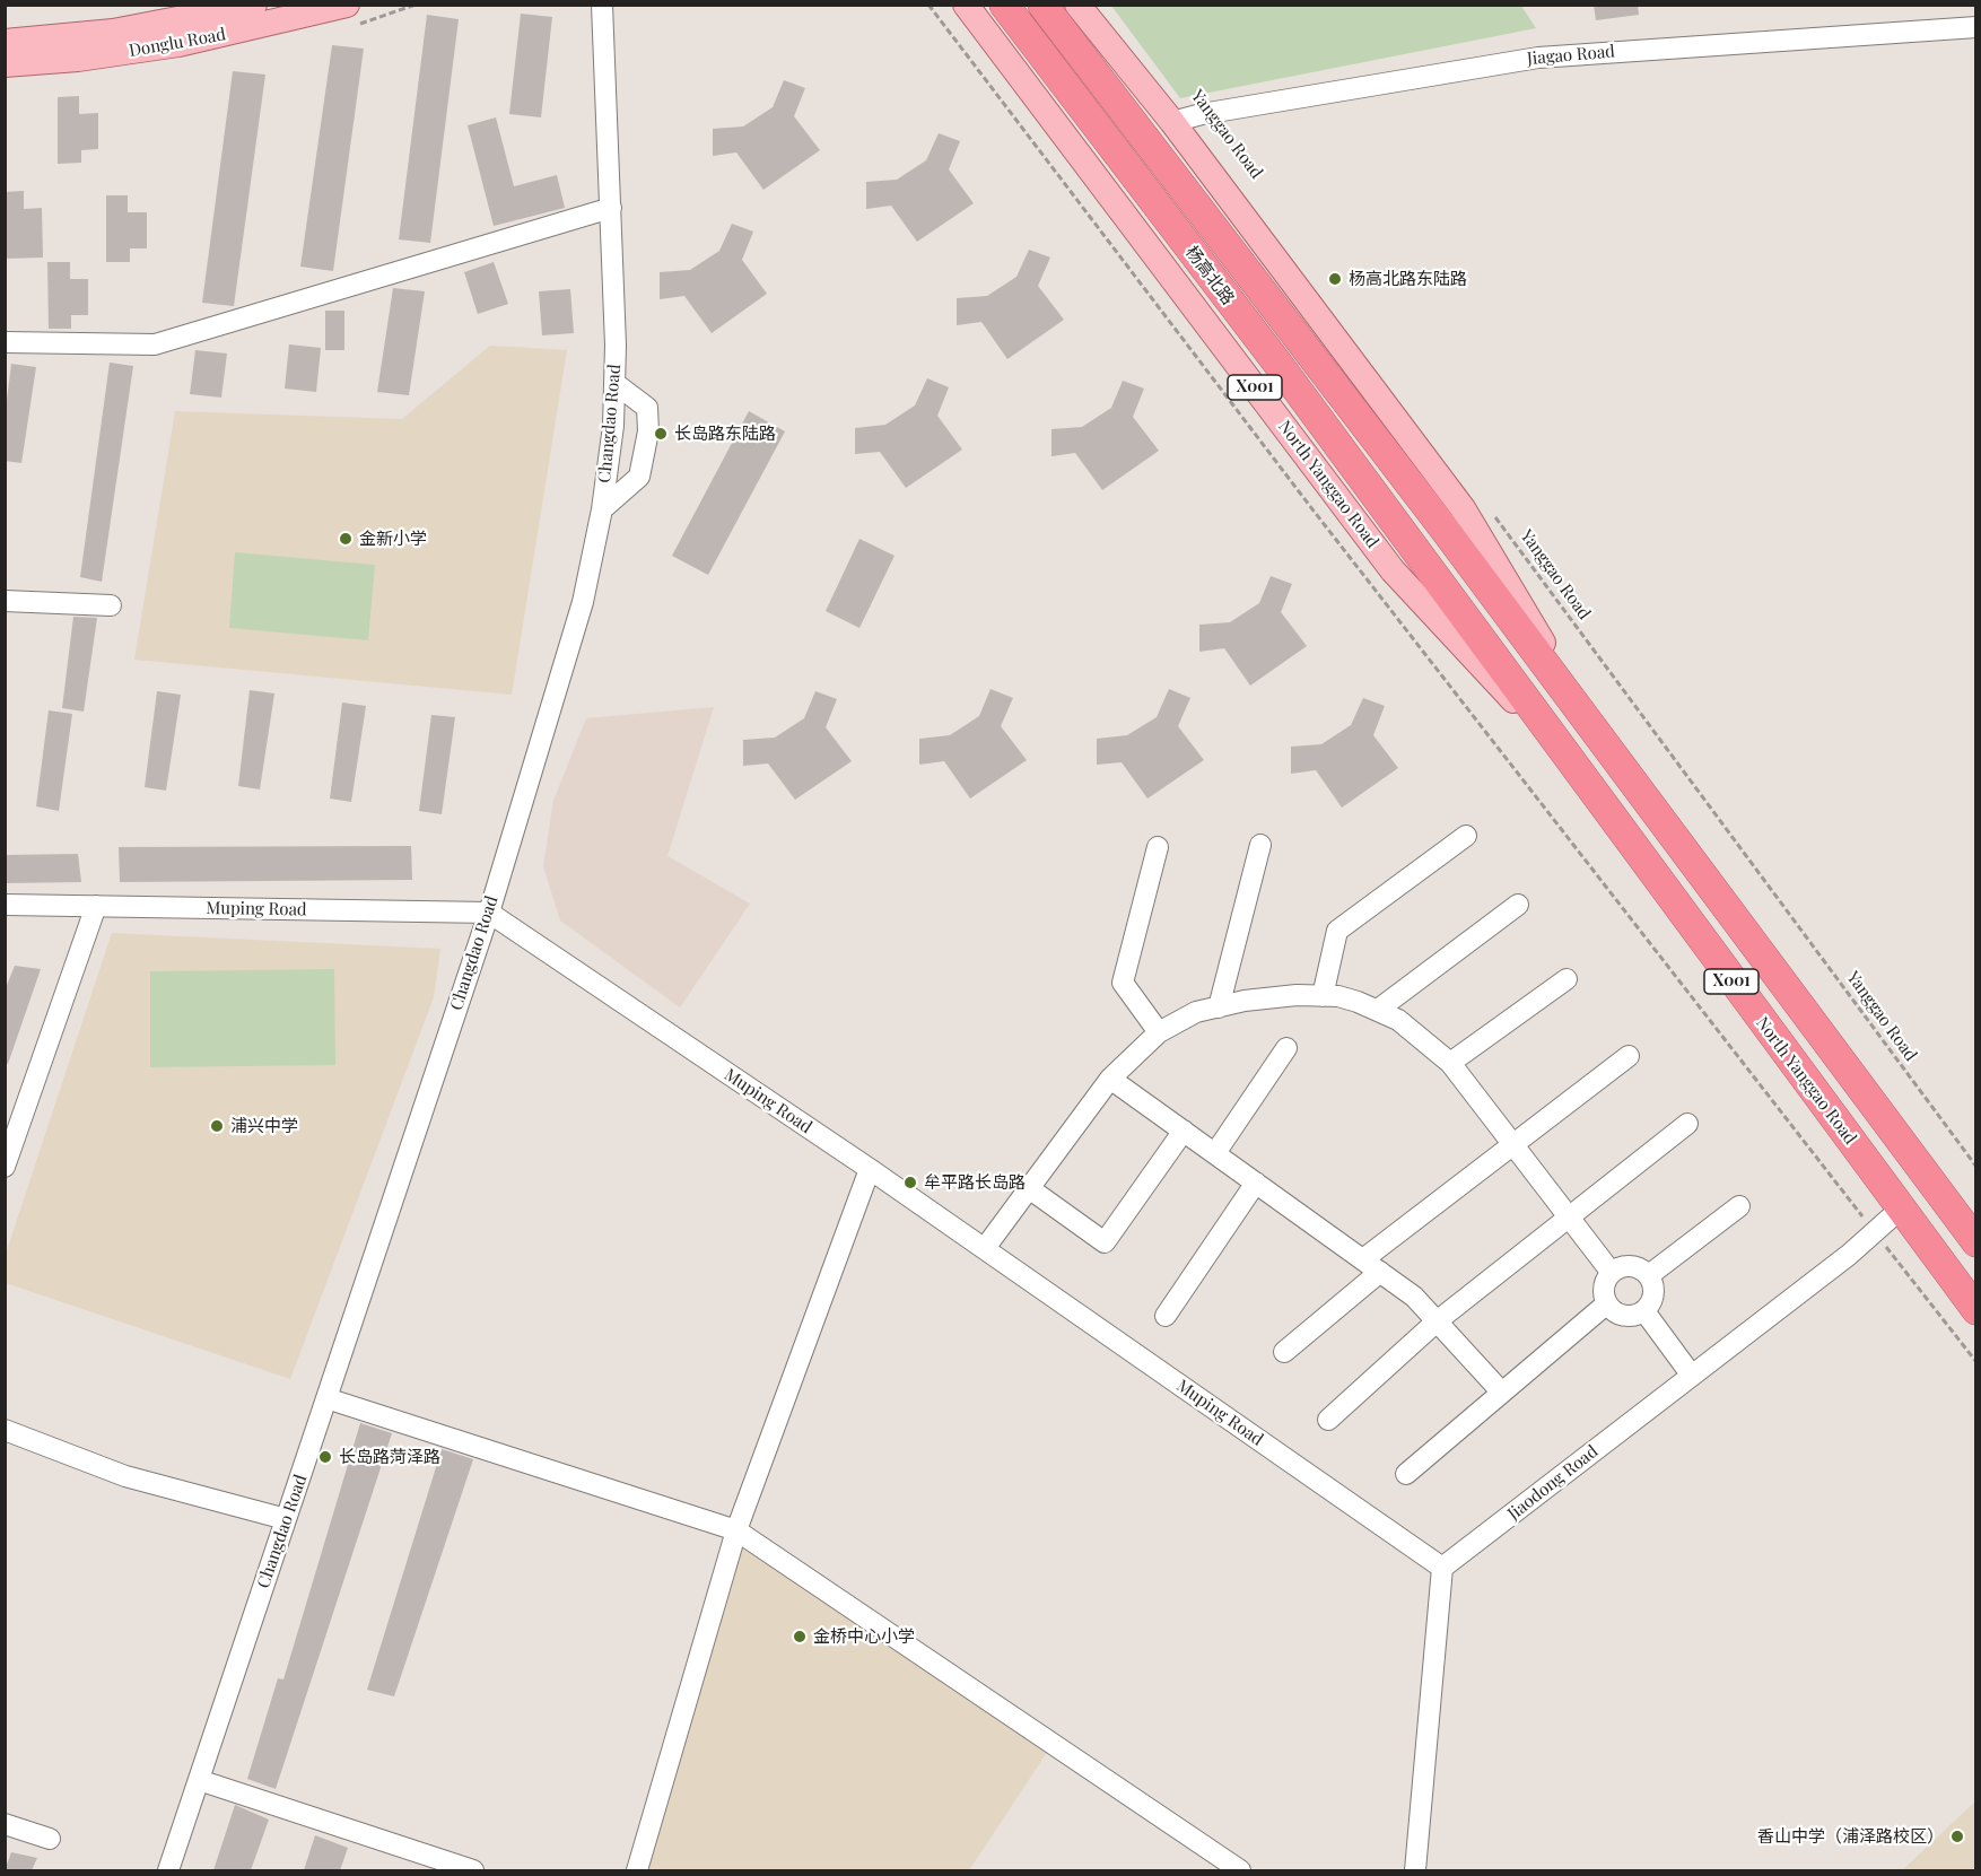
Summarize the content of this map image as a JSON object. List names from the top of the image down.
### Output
{
  "streets": {
    "highway": ["杨高北路", "X001", "North Yanggao Road"],
    "main road": ["Donglu Road"],
    "street": [
      "Jiagao Road",
      "Changdao Road",
      "Muping Road",
      "Jiaodong Road"
    ],
    "path": ["Yanggao Road"]
  },
  "crossings": [
    ["Jiagao Road", "X001"],
    ["杨高北路", "X001"],
    ["杨高北路", "North Yanggao Road"],
    ["Changdao Road", "Muping Road"],
    ["North Yanggao Road", "Jiaodong Road"],
    ["Muping Road", "Jiaodong Road"]
  ],
  "places": [
    "杨高北路东陆路",
    "长岛路东陆路",
    "金新小学",
    "浦兴中学",
    "牟平路长岛路",
    "长岛路菏泽路",
    "金桥中心小学",
    "香山中学（浦泽路校区）"
  ]
}
